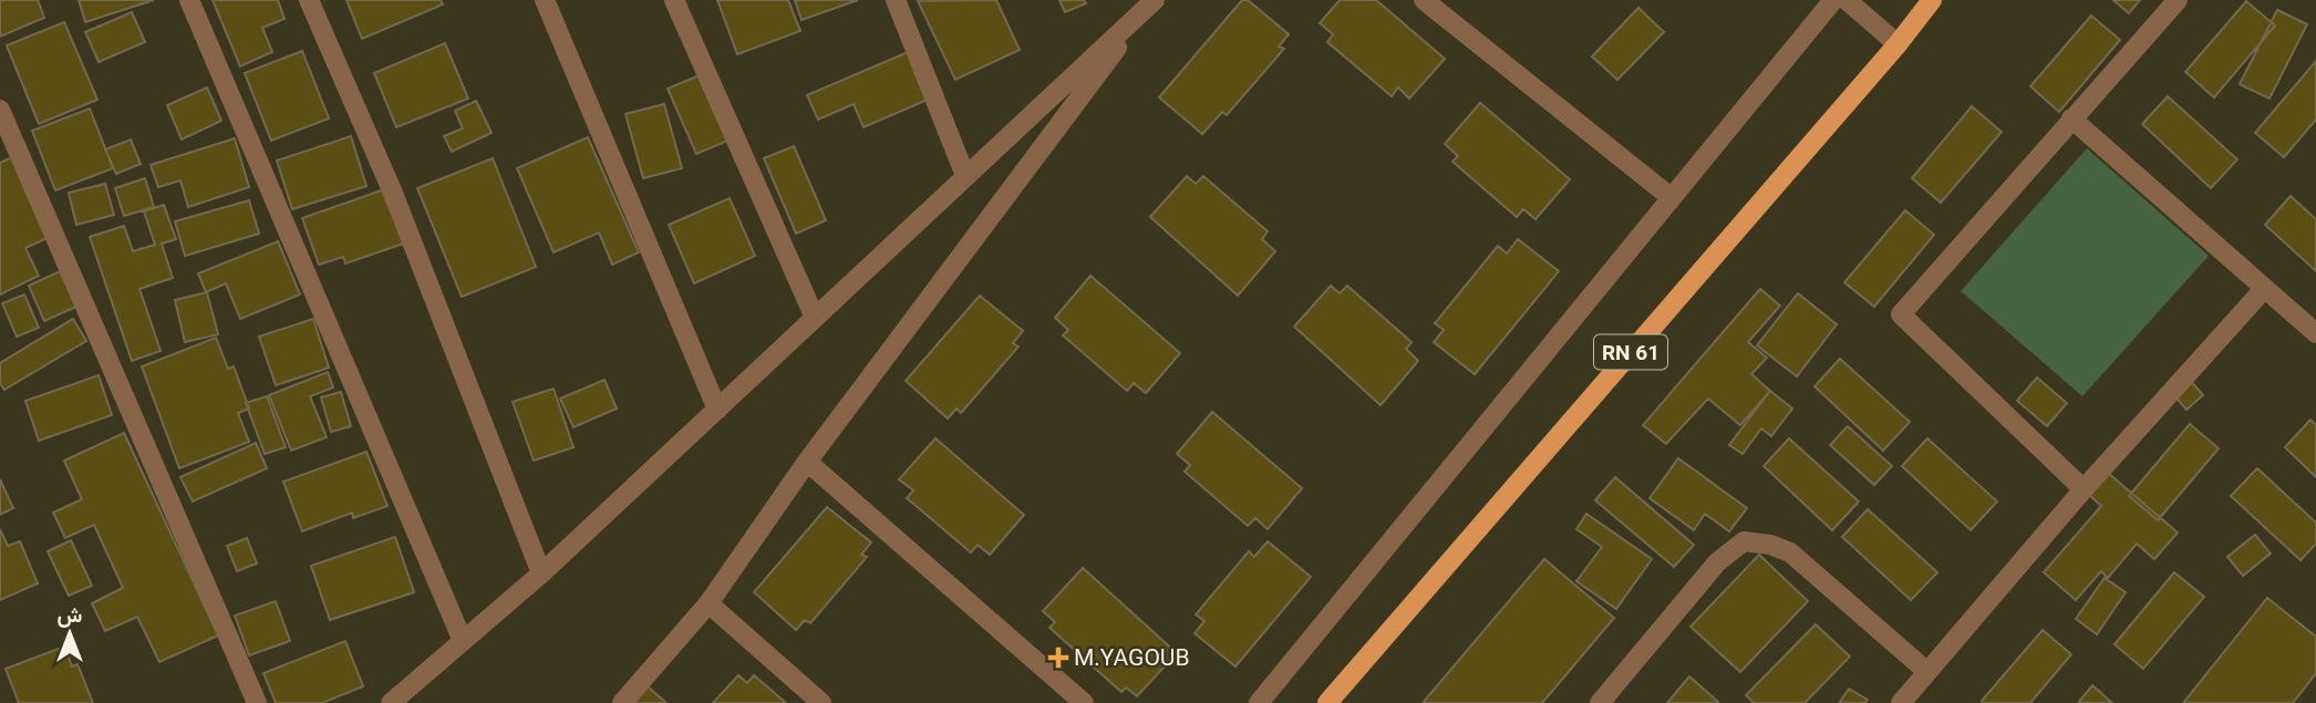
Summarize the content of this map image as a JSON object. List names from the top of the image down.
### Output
{
  "streets": {
    "main road": ["RN 61"]
  },
  "places": {
    "health": ["M.YAGOUB"]
  },
  "north": "top"
}
